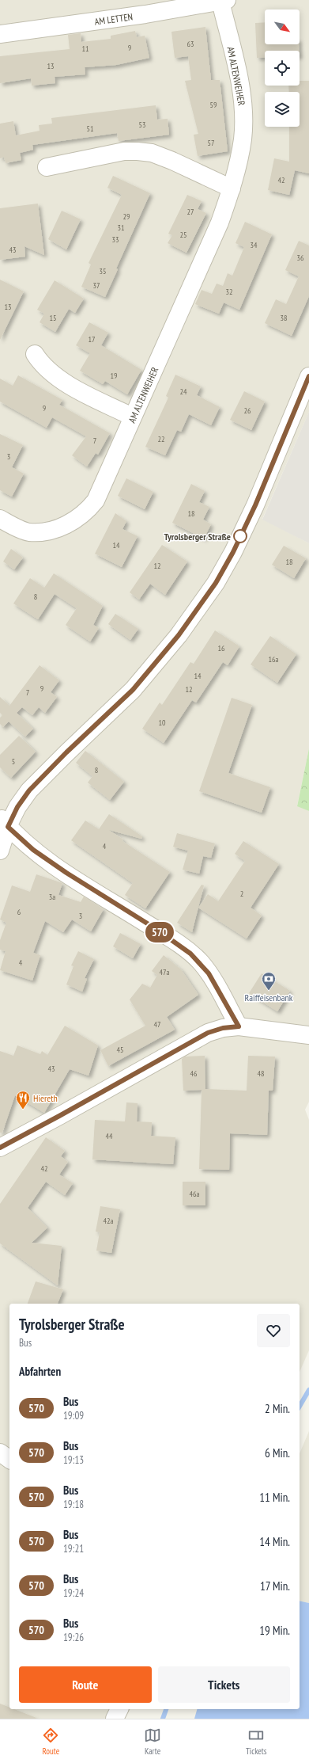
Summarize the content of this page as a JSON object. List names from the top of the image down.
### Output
{
  "streets": {
    "street": ["AM LETTEN", "AM ALTENWEIHER"]
  },
  "crossings": [
    ["AM LETTEN", "AM ALTENWEIHER"]
  ],
  "places": {
    "other": ["Tyrolsberger Straße"],
    "bank": ["Raiffeisenbank"],
    "restaurant": ["Hiereth"]
  },
  "lines": ["bus line 570"],
  "house_numbers": [
    "63",
    "9",
    "11",
    "13",
    "59",
    "53",
    "51",
    "57",
    "42",
    "27",
    "29",
    "31",
    "25",
    "33",
    "34",
    "43",
    "36",
    "35",
    "37",
    "32",
    "13",
    "15",
    "38",
    "17",
    "19",
    "24",
    "9",
    "26",
    "22",
    "7",
    "3",
    "18",
    "14",
    "18",
    "12",
    "8",
    "16",
    "16a",
    "14",
    "9",
    "12",
    "7",
    "10",
    "5",
    "8",
    "4",
    "2",
    "3a",
    "6",
    "3",
    "4",
    "47a",
    "47",
    "45",
    "43",
    "46",
    "48",
    "44",
    "42",
    "46a",
    "42a"
  ],
  "north": "bottom right",
  "page": {
    "on_map": "570",
    "heading": [
      ["Tyrolsberger Straße", "Bus"],
      "Abfahrten"
    ],
    "list": [
      {
        "mark": "570",
        "name": "Bus",
        "note": "19:09",
        "value": "2 Min."
      },
      {
        "mark": "570",
        "name": "Bus",
        "note": "19:13",
        "value": "6 Min."
      },
      {
        "mark": "570",
        "name": "Bus",
        "note": "19:18",
        "value": "11 Min."
      },
      {
        "mark": "570",
        "name": "Bus",
        "note": "19:21",
        "value": "14 Min."
      },
      {
        "mark": "570",
        "name": "Bus",
        "note": "19:24",
        "value": "17 Min."
      },
      {
        "mark": "570",
        "name": "Bus",
        "note": "19:26",
        "value": "19 Min."
      }
    ],
    "buttons": ["Route", "Tickets"],
    "tabs": ["Route", "Karte", "Tickets"]
  }
}
